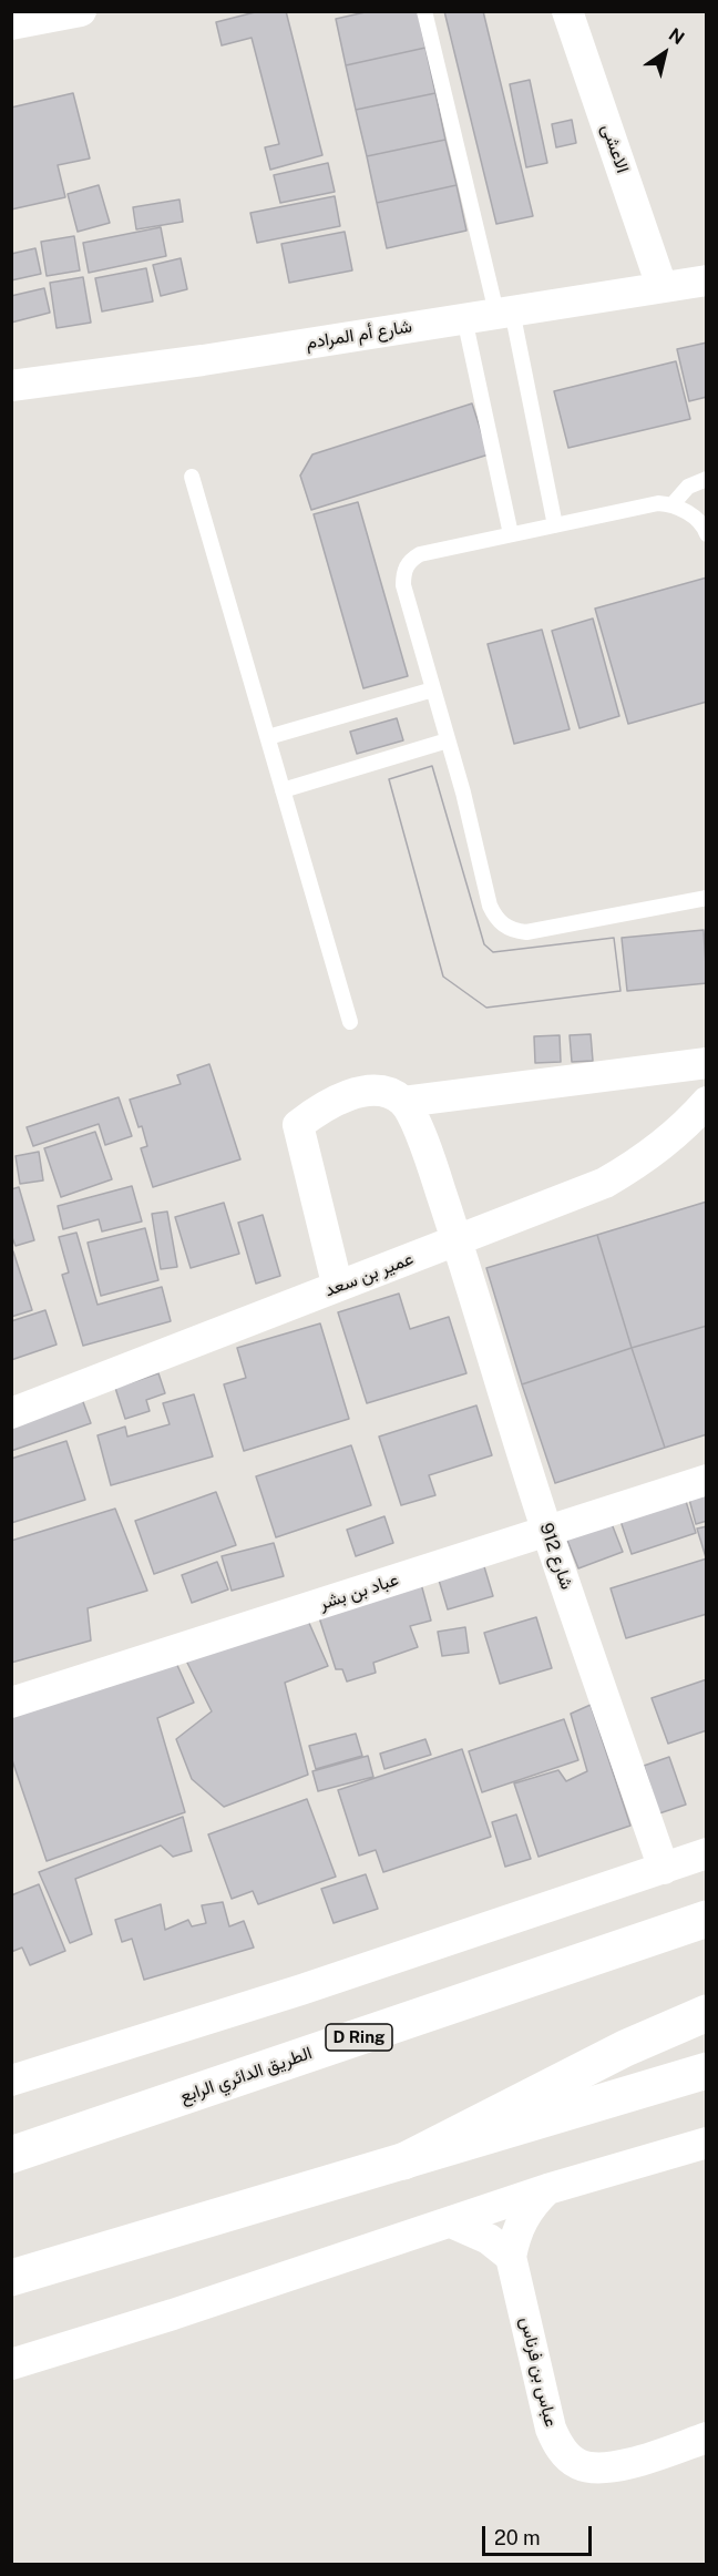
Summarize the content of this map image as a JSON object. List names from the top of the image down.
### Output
{
  "streets": {
    "main road": ["D Ring", "الطريق الدائري الرابع"],
    "street": [
      "الاعشى",
      "شارع أم المرادم",
      "عمير بن سعد",
      "شارع 912",
      "عباد بن بشر",
      "عباس بن فرناس"
    ]
  },
  "crossings": [
    ["الاعشى", "شارع أم المرادم"],
    ["عمير بن سعد", "شارع 912"],
    ["شارع 912", "عباد بن بشر"]
  ],
  "scale_bar": "20 m",
  "north": "top right"
}
